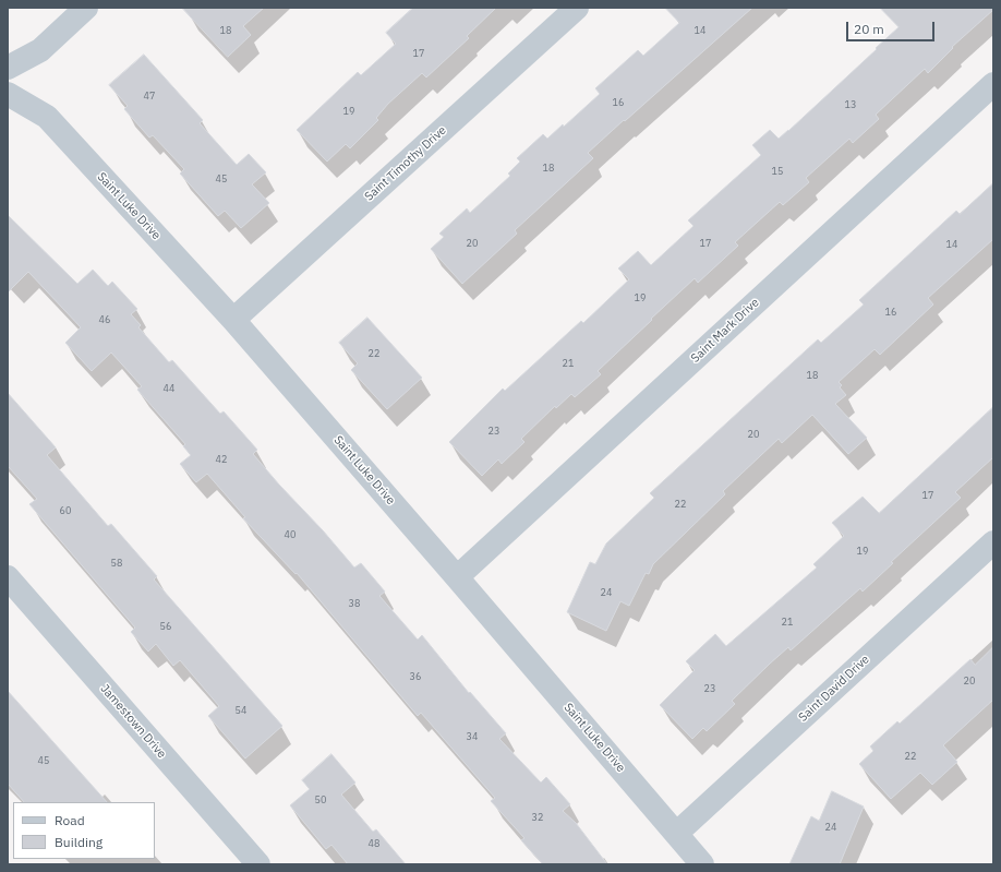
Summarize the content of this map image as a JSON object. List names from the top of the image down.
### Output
{
  "streets": {
    "street": [
      "Saint Timothy Drive",
      "Saint Luke Drive",
      "Saint Mark Drive",
      "Saint David Drive",
      "Jamestown Drive"
    ]
  },
  "crossings": [
    ["Saint Timothy Drive", "Saint Luke Drive"],
    ["Saint Luke Drive", "Saint Mark Drive"],
    ["Saint Luke Drive", "Saint David Drive"]
  ],
  "house_numbers": [
    "18",
    "14",
    "17",
    "47",
    "16",
    "13",
    "19",
    "18",
    "15",
    "45",
    "20",
    "17",
    "14",
    "19",
    "16",
    "46",
    "22",
    "21",
    "18",
    "44",
    "23",
    "20",
    "42",
    "17",
    "22",
    "60",
    "40",
    "19",
    "58",
    "24",
    "38",
    "21",
    "56",
    "36",
    "20",
    "23",
    "54",
    "34",
    "22",
    "45",
    "50",
    "32",
    "24",
    "48"
  ],
  "legend": ["Road", "Building"],
  "scale_bar": "20 m"
}
